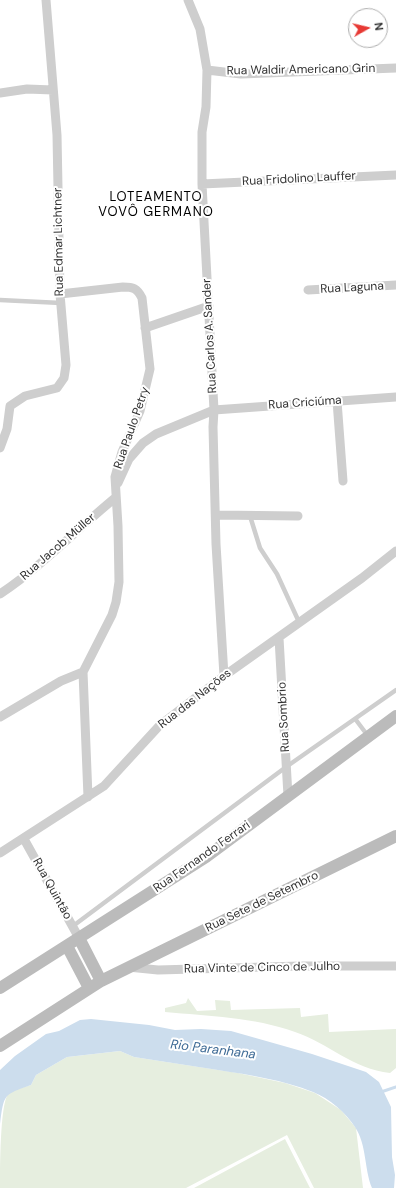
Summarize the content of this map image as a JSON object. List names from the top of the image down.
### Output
{
  "streets": {
    "main road": ["Rua Fernando Ferrari", "Rua Sete de Setembro"],
    "street": [
      "Rua Waldir Americano Grin",
      "Rua Fridolino Lauffer",
      "Rua Edmar Lichtner",
      "Rua Laguna",
      "Rua Carlos A. Sander",
      "Rua Criciúma",
      "Rua Paulo Petry",
      "Rua Jacob Müller",
      "Rua das Nações",
      "Rua Sombrio",
      "Rua Quintão",
      "Rua Vinte de Cinco de Julho"
    ]
  },
  "crossings": [
    ["Rua Waldir Americano Grin", "Rua Carlos A. Sander"],
    ["Rua Fridolino Lauffer", "Rua Carlos A. Sander"],
    ["Rua Edmar Lichtner", "Rua Paulo Petry"],
    ["Rua Carlos A. Sander", "Rua Criciúma"],
    ["Rua Carlos A. Sander", "Rua das Nações"],
    ["Rua Criciúma", "Rua Paulo Petry"],
    ["Rua Paulo Petry", "Rua Jacob Müller"],
    ["Rua das Nações", "Rua Sombrio"],
    ["Rua das Nações", "Rua Quintão"],
    ["Rua Sombrio", "Rua Fernando Ferrari"],
    ["Rua Fernando Ferrari", "Rua Quintão"],
    ["Rua Sete de Setembro", "Rua Vinte de Cinco de Julho"]
  ],
  "districts": ["LOTEAMENTO VOVÔ GERMANO"],
  "water": ["Rio Paranhana"],
  "north": "right"
}
